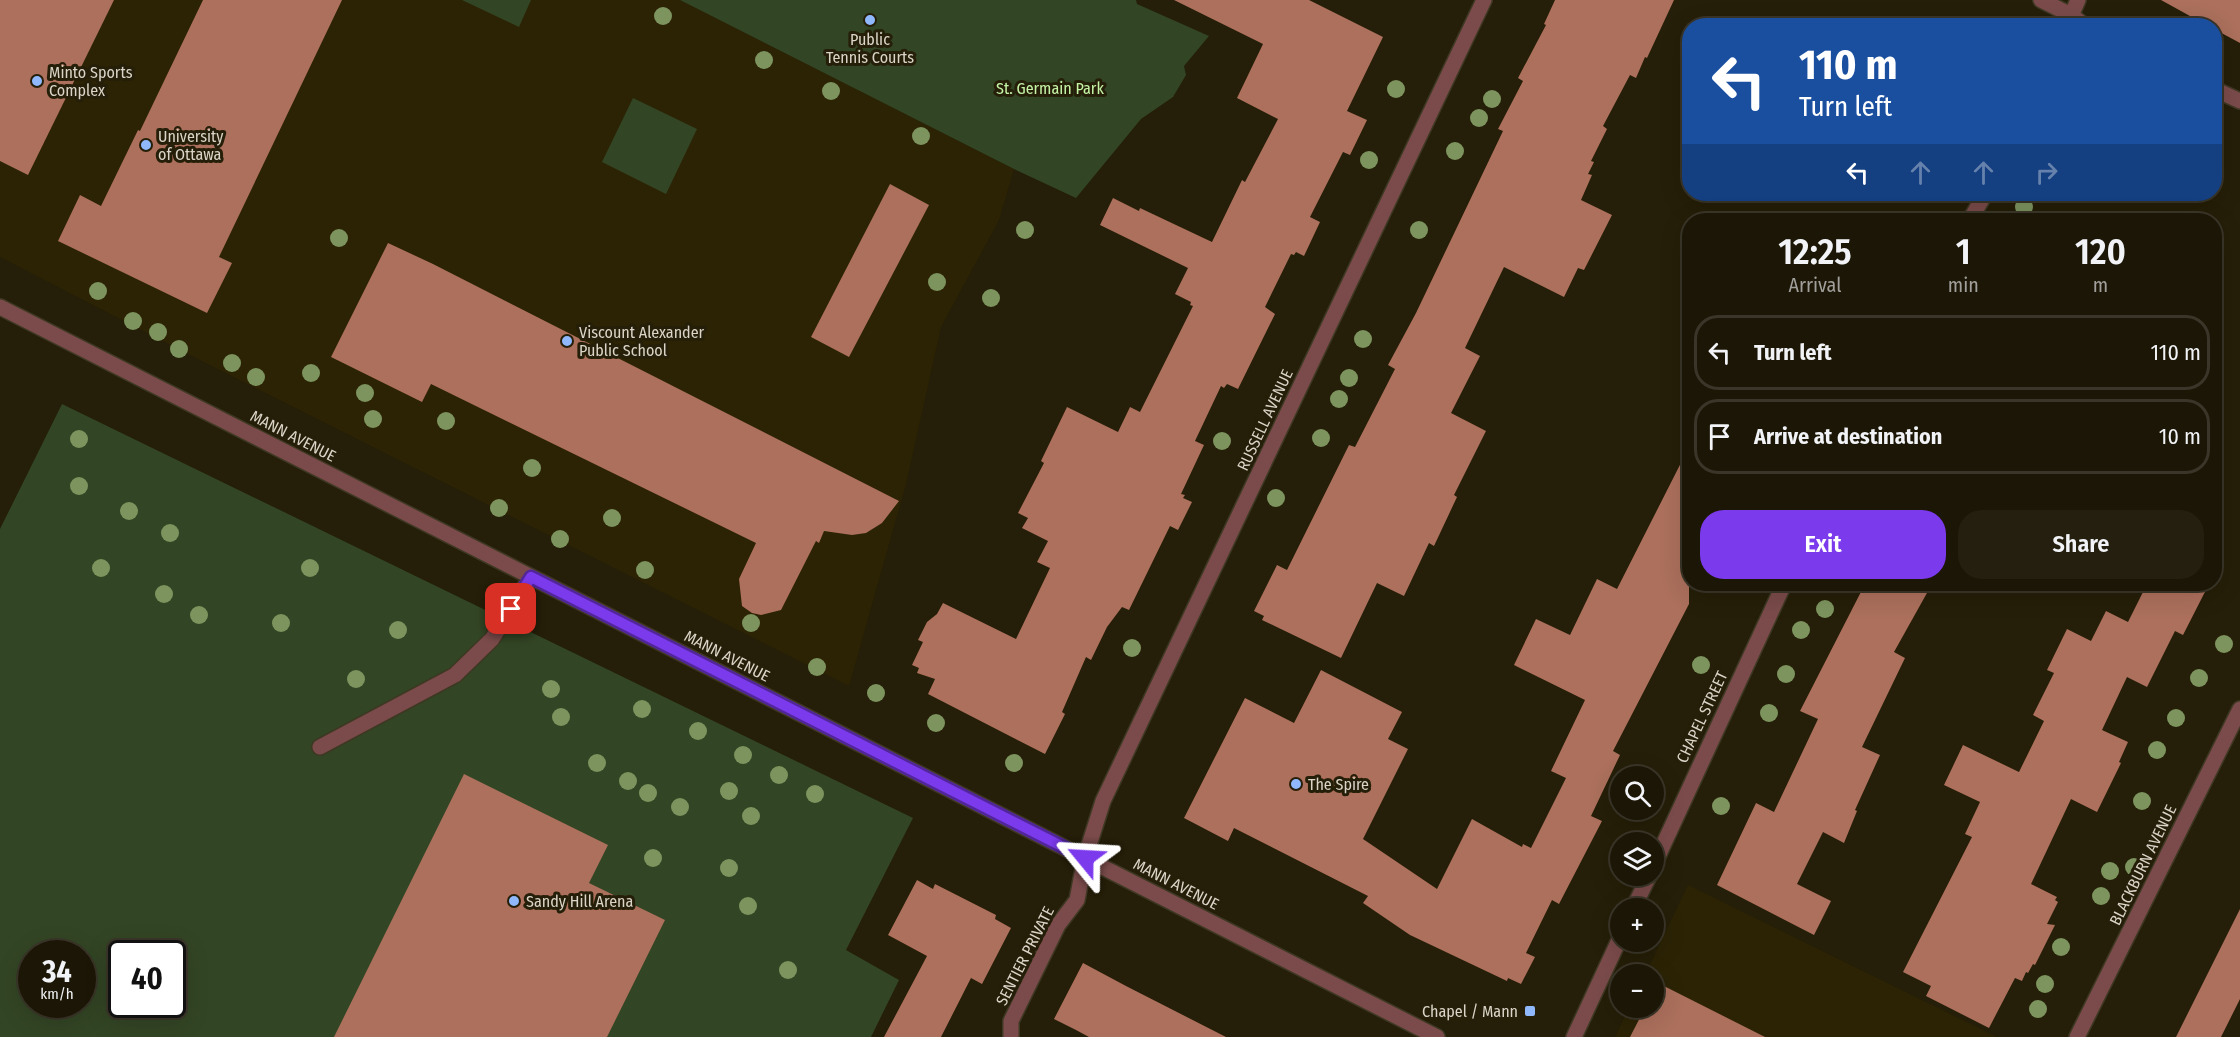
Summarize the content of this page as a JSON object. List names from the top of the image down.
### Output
{
  "streets": {
    "street": [
      "RUSSELL AVENUE",
      "MANN AVENUE",
      "CHAPEL STREET",
      "BLACKBURN AVENUE",
      "SENTIER PRIVATE"
    ]
  },
  "crossings": [
    ["RUSSELL AVENUE", "MANN AVENUE"],
    ["RUSSELL AVENUE", "SENTIER PRIVATE"],
    ["MANN AVENUE", "SENTIER PRIVATE"]
  ],
  "parks": ["St. Germain Park"],
  "places": {
    "other": [
      "Public Tennis Courts",
      "Minto Sports Complex",
      "University of Ottawa",
      "Viscount Alexander Public School",
      "The Spire",
      "Sandy Hill Arena"
    ],
    "transit": ["Chapel / Mann"]
  },
  "page": {
    "turn": ["110 m", "Turn left"],
    "eta": [
      "12:25",
      "Arrival",
      "1",
      "min",
      "120",
      "m"
    ],
    "list": [
      {
        "name": "Turn left",
        "value": "110 m"
      },
      {
        "name": "Arrive at destination",
        "value": "10 m"
      }
    ],
    "buttons": ["Exit", "Share"],
    "map_buttons": ["+", "−"],
    "speed": "34 km/h",
    "limit": "40"
  }
}
